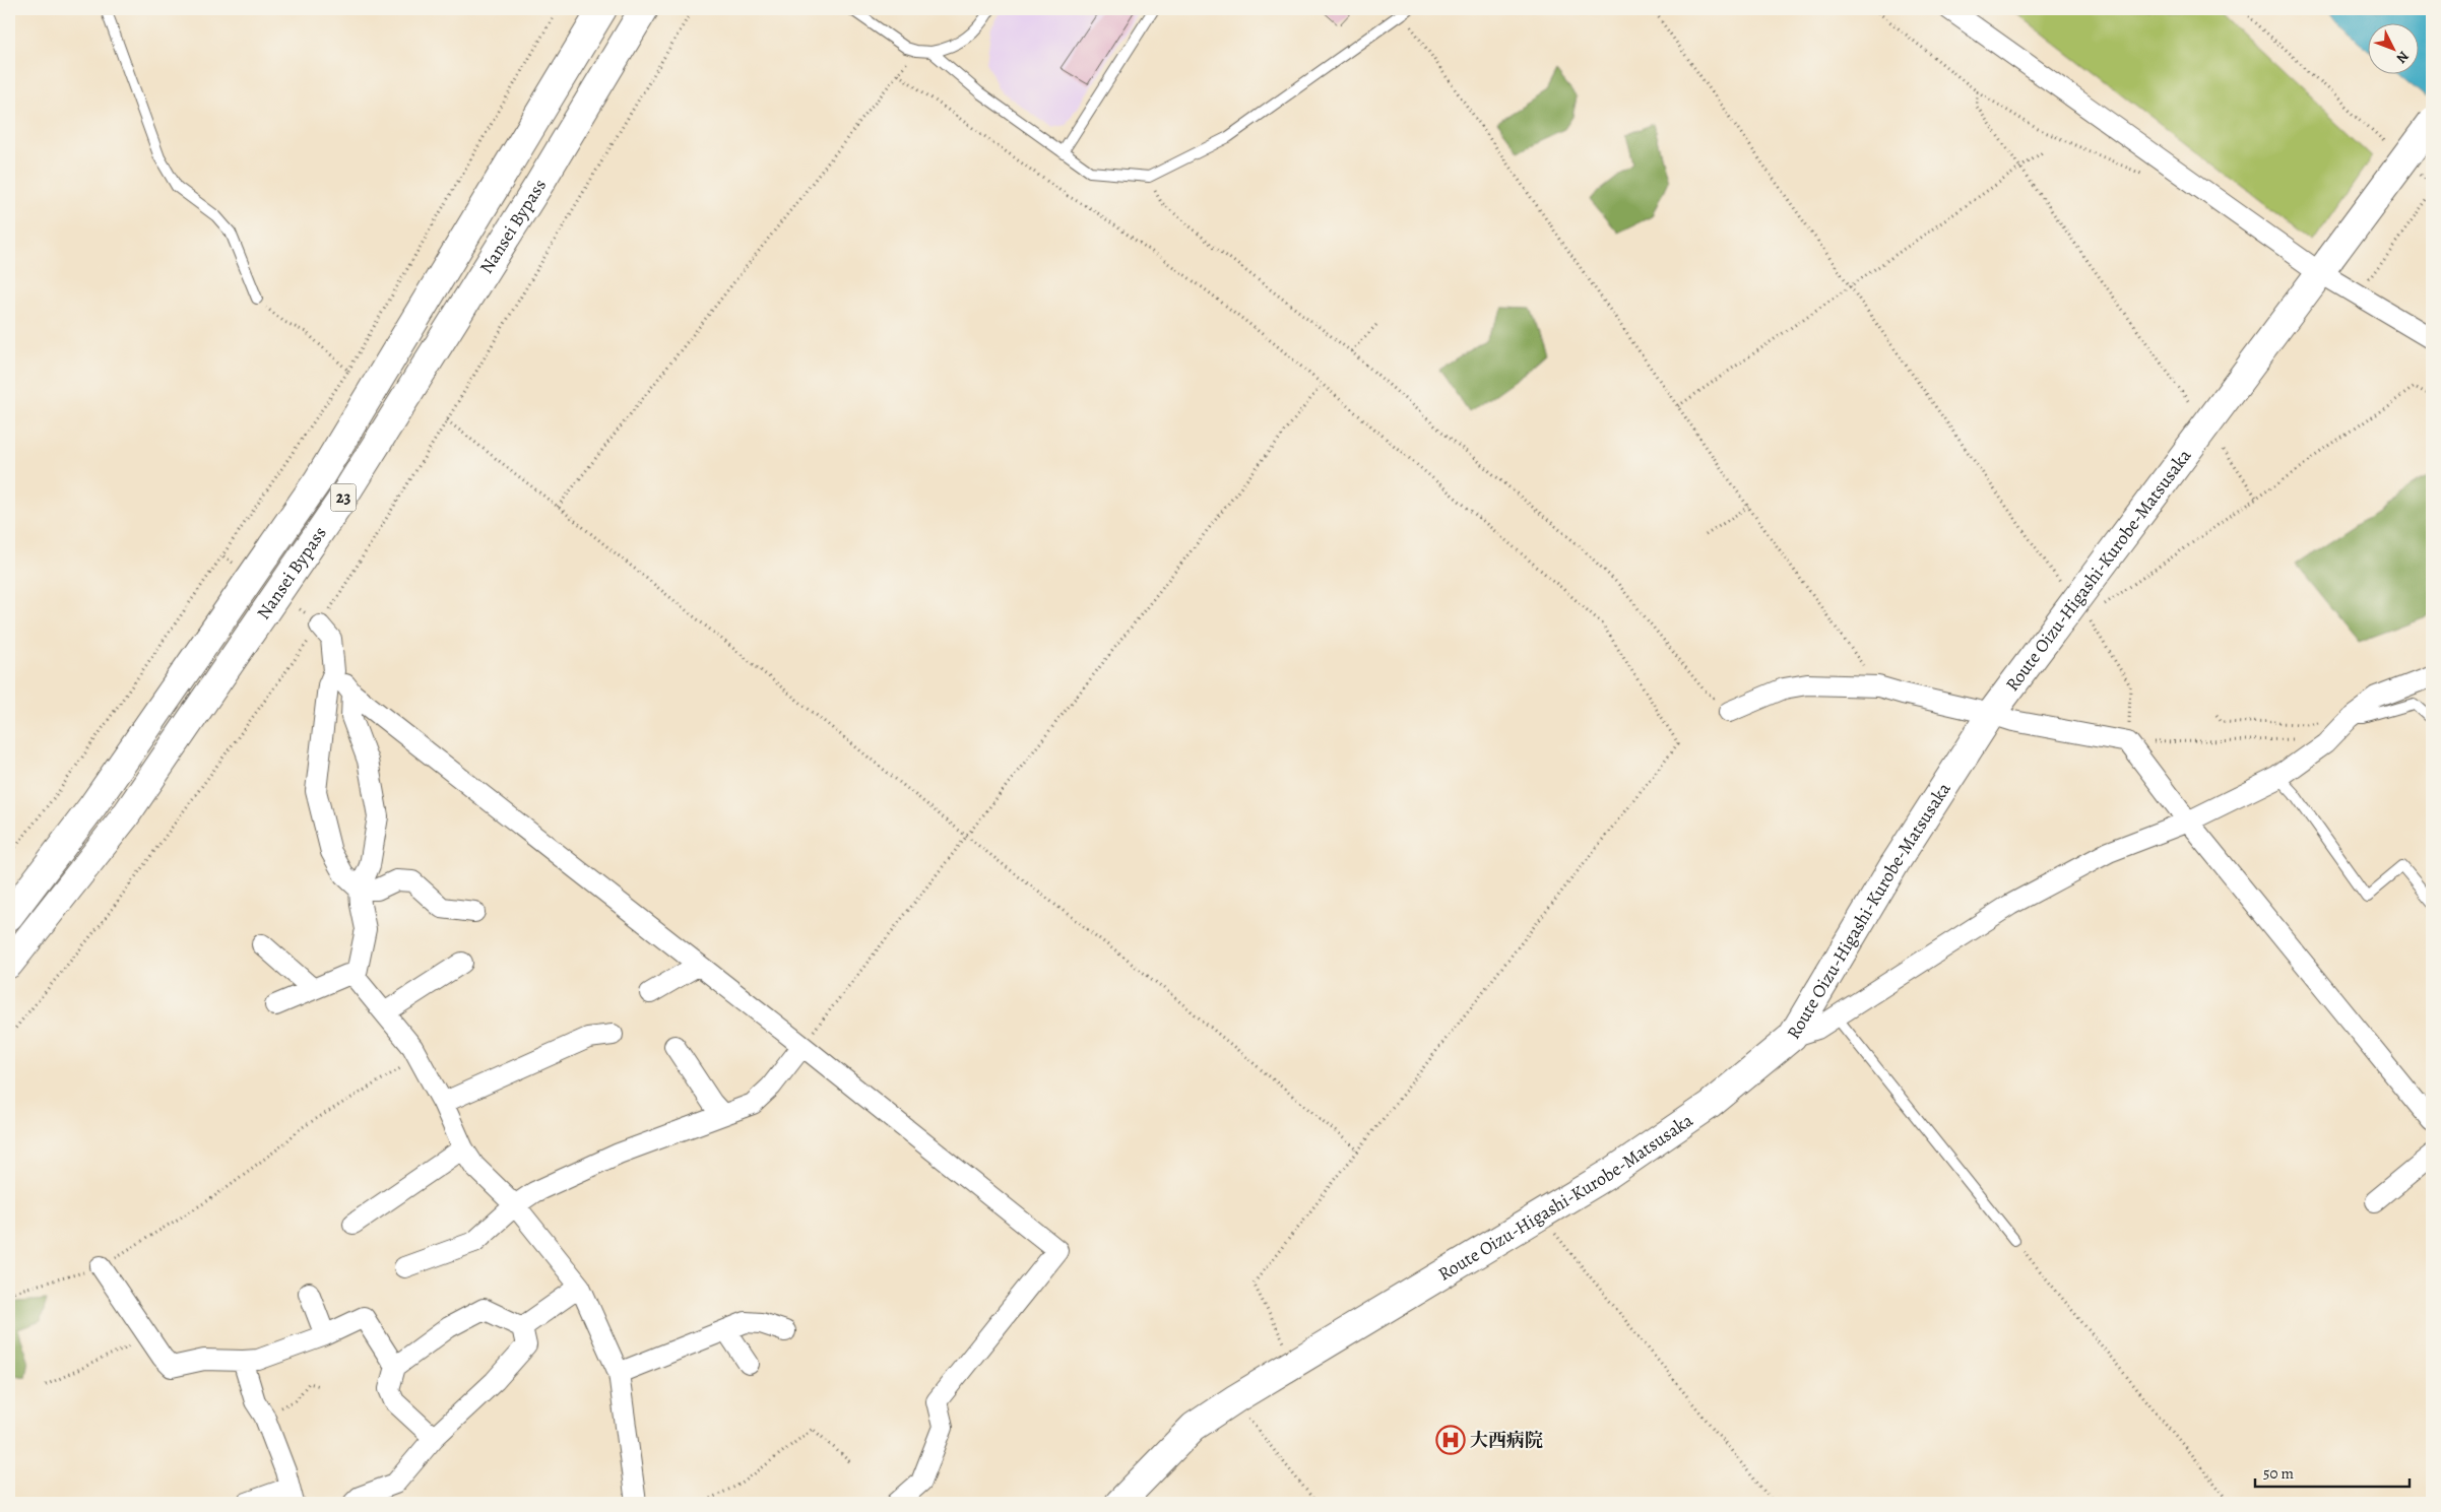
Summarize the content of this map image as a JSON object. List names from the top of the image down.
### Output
{
  "streets": {
    "main road": ["Nansei Bypass", "23", "Route Oizu-Higashi-Kurobe-Matsusaka"]
  },
  "places": {
    "hospital": ["大西病院"]
  },
  "scale_bar": "50 m",
  "north": "bottom right"
}
